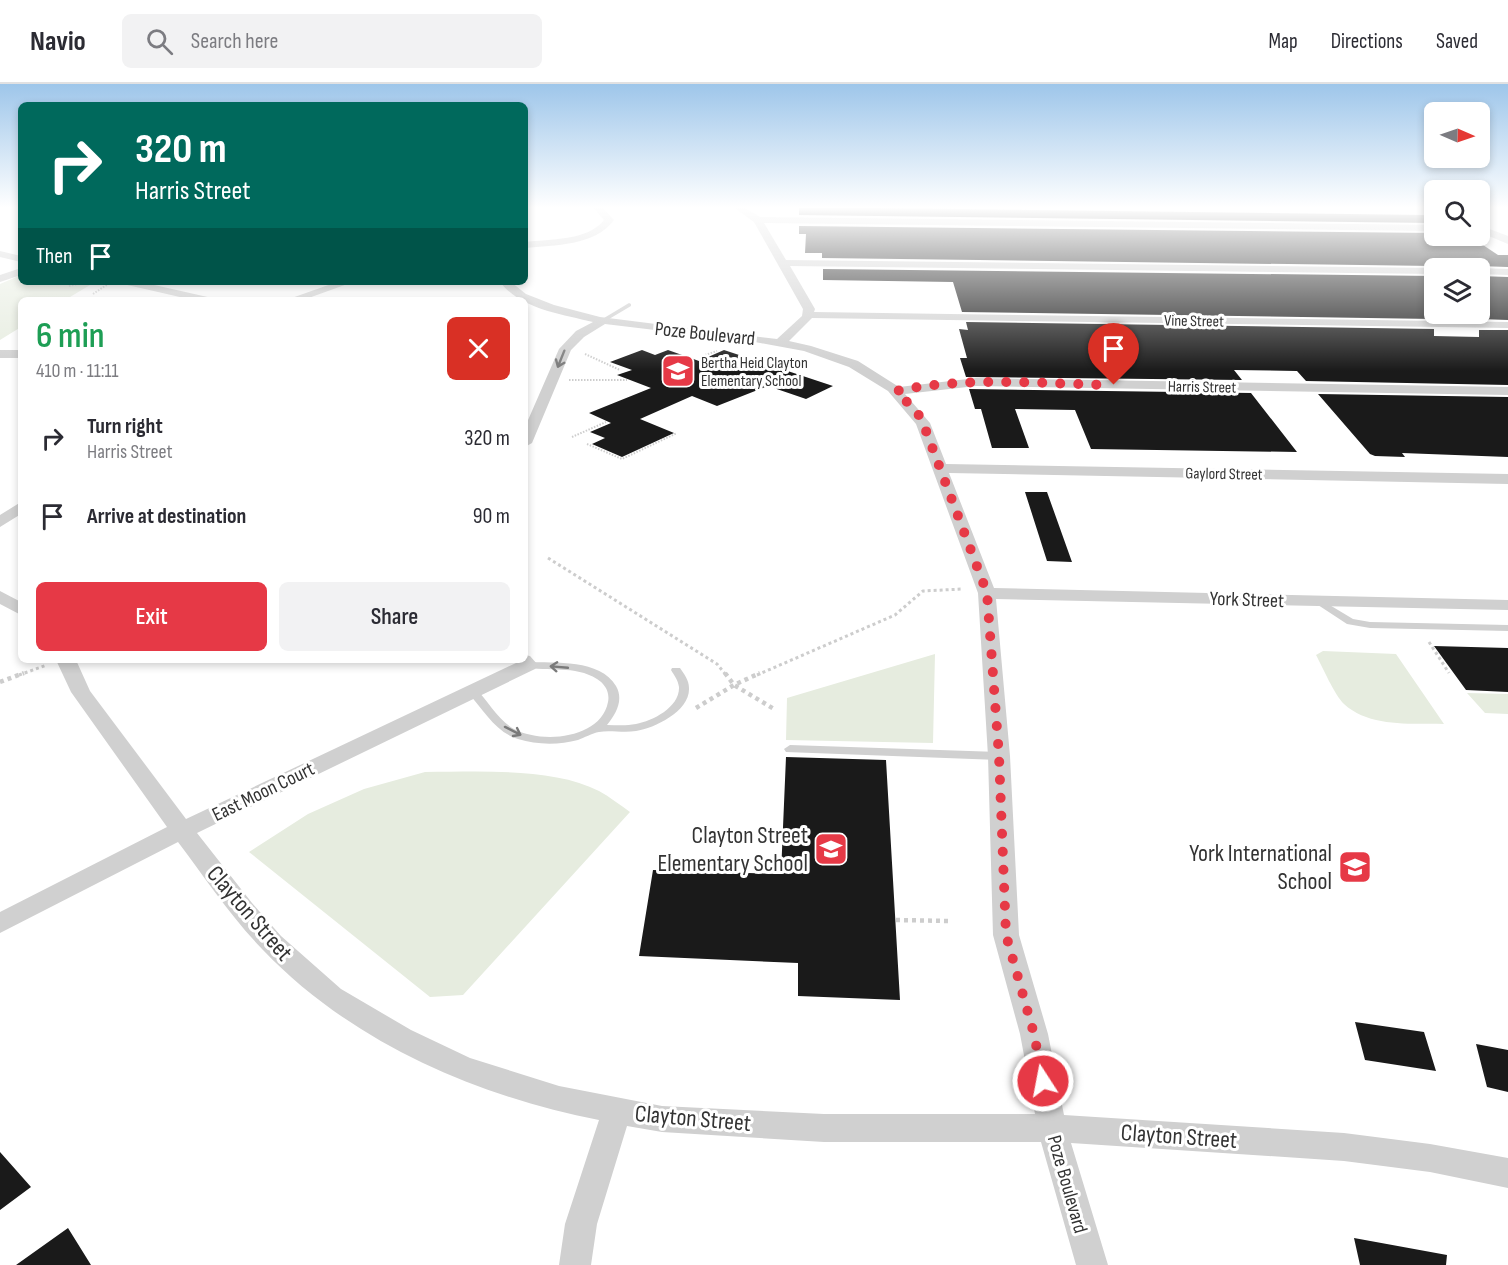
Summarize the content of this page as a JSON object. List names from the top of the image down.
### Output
{
  "streets": {
    "street": [
      "Vine Street",
      "Poze Boulevard",
      "Harris Street",
      "Gaylord Street",
      "York Street",
      "East Moon Court",
      "Clayton Street"
    ]
  },
  "crossings": [
    ["Poze Boulevard", "Harris Street"],
    ["Poze Boulevard", "Gaylord Street"],
    ["Poze Boulevard", "York Street"],
    ["Poze Boulevard", "Clayton Street"],
    ["East Moon Court", "Clayton Street"]
  ],
  "places": {
    "school or university": ["Bertha Heid Clayton Elementary School", "Clayton Street Elementary School", "York International School"]
  },
  "north": "right",
  "page": {
    "header": "Navio",
    "search": "Search here",
    "nav": ["Map", "Directions", "Saved"],
    "turn": ["320 m", "Harris Street"],
    "then": "Then",
    "heading": ["6 min", "410 m · 11:11"],
    "list": [
      {
        "name": "Turn right",
        "note": "Harris Street",
        "value": "320 m"
      },
      {
        "name": "Arrive at destination",
        "value": "90 m"
      }
    ],
    "buttons": ["Exit", "Share"]
  }
}
